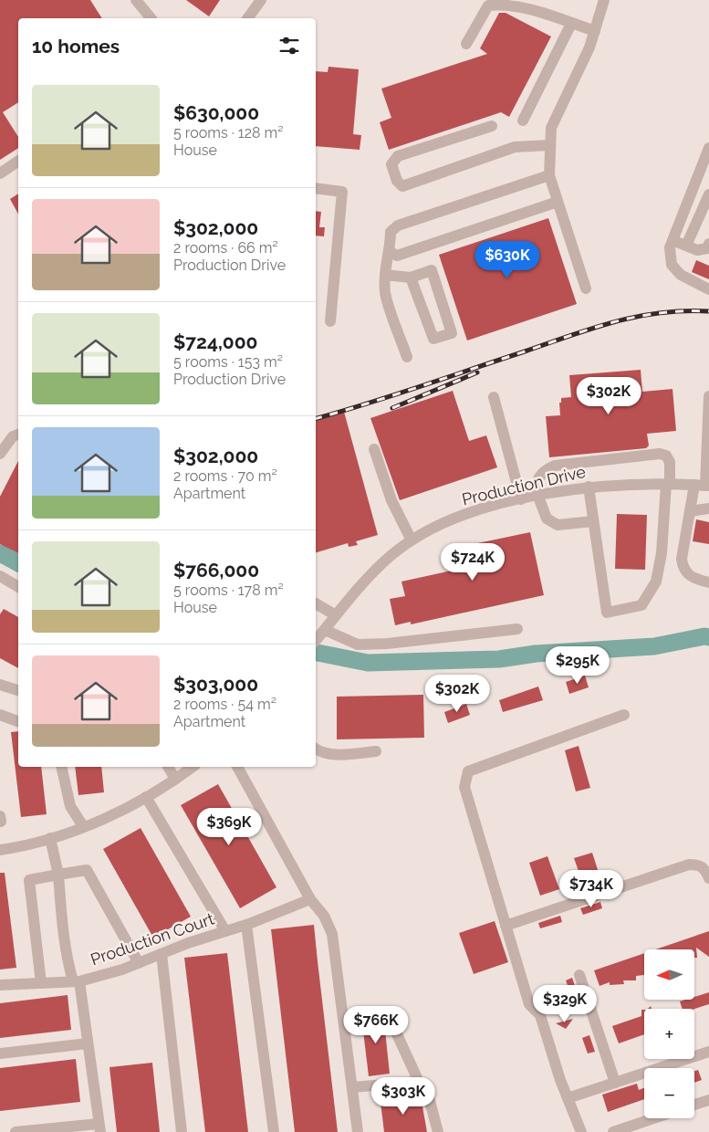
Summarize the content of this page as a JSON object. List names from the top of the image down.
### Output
{
  "streets": {
    "street": ["Production Drive", "Production Court"]
  },
  "north": "left",
  "page": {
    "heading": "10 homes",
    "list": [
      {
        "name": "$630,000",
        "note": "5 rooms · 128 m² · House"
      },
      {
        "name": "$302,000",
        "note": "2 rooms · 66 m² · Production Drive"
      },
      {
        "name": "$724,000",
        "note": "5 rooms · 153 m² · Production Drive"
      },
      {
        "name": "$302,000",
        "note": "2 rooms · 70 m² · Apartment"
      },
      {
        "name": "$766,000",
        "note": "5 rooms · 178 m² · House"
      },
      {
        "name": "$303,000",
        "note": "2 rooms · 54 m² · Apartment"
      }
    ],
    "price": [
      "$630K",
      "$302K",
      "$724K",
      "$295K",
      "$302K",
      "$369K",
      "$734K",
      "$329K",
      "$766K",
      "$303K"
    ],
    "map_buttons": ["+", "−"]
  }
}
